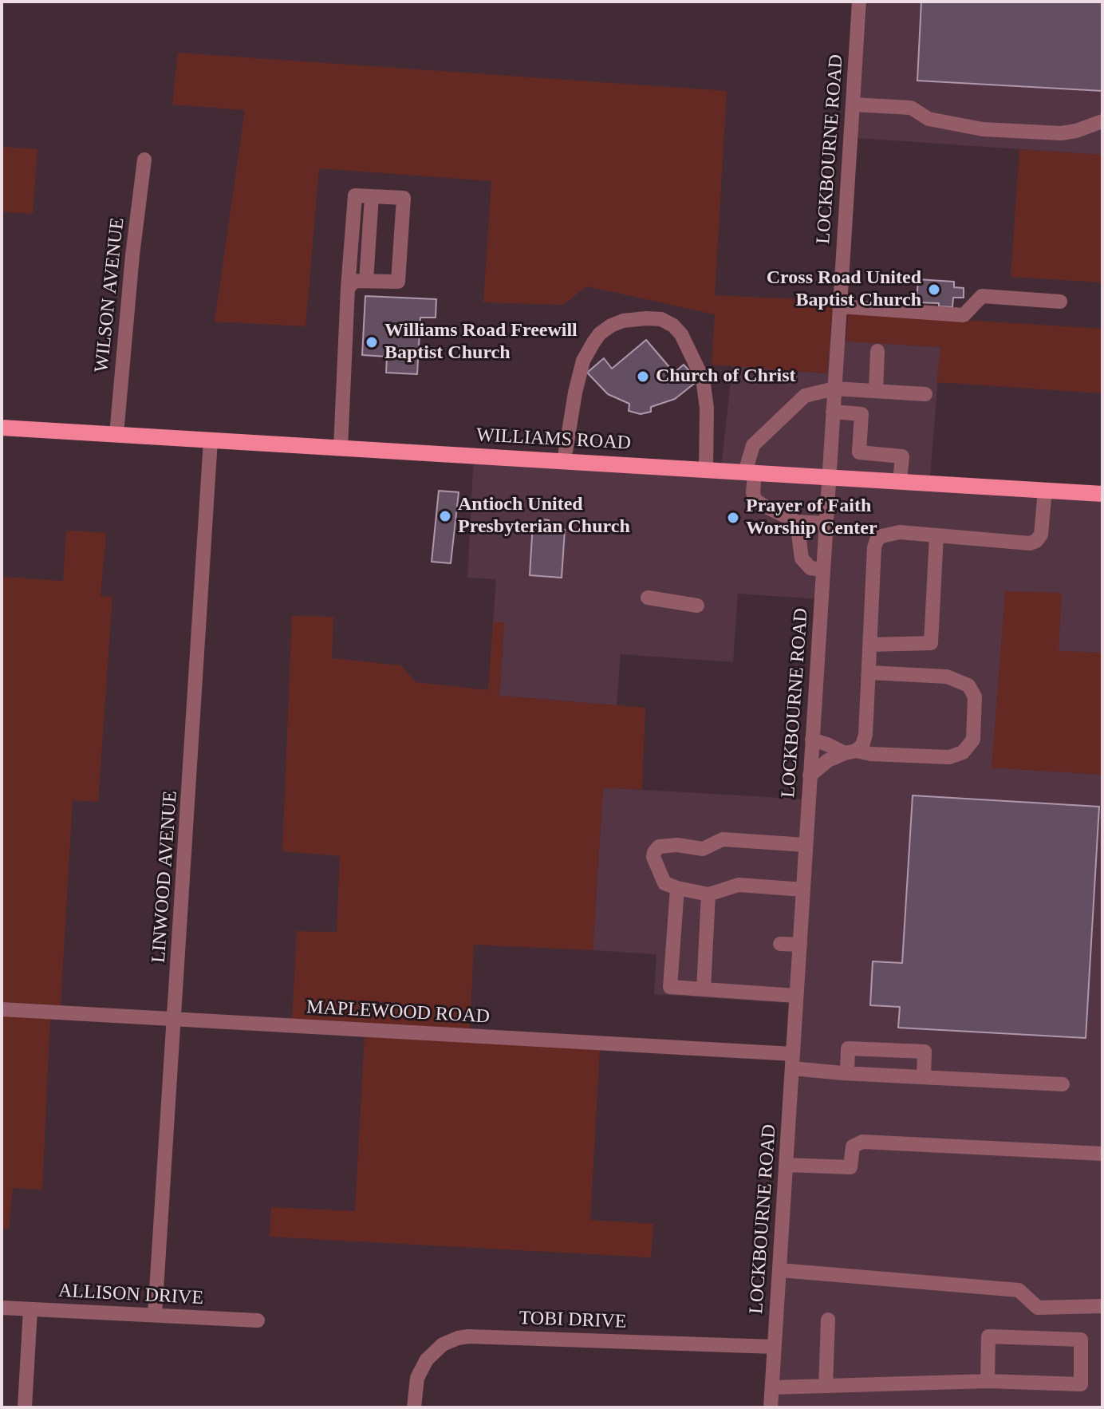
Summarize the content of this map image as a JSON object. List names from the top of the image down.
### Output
{
  "streets": {
    "main road": ["WILLIAMS ROAD"],
    "street": [
      "LOCKBOURNE ROAD",
      "WILSON AVENUE",
      "LINWOOD AVENUE",
      "MAPLEWOOD ROAD",
      "ALLISON DRIVE",
      "TOBI DRIVE"
    ]
  },
  "crossings": [
    ["LOCKBOURNE ROAD", "WILLIAMS ROAD"],
    ["LOCKBOURNE ROAD", "MAPLEWOOD ROAD"],
    ["LOCKBOURNE ROAD", "TOBI DRIVE"],
    ["WILSON AVENUE", "WILLIAMS ROAD"],
    ["WILLIAMS ROAD", "LINWOOD AVENUE"],
    ["LINWOOD AVENUE", "MAPLEWOOD ROAD"],
    ["LINWOOD AVENUE", "ALLISON DRIVE"]
  ],
  "places": [
    "Cross Road United Baptist Church",
    "Williams Road Freewill Baptist Church",
    "Church of Christ",
    "Antioch United Presbyterian Church",
    "Prayer of Faith Worship Center"
  ]
}
